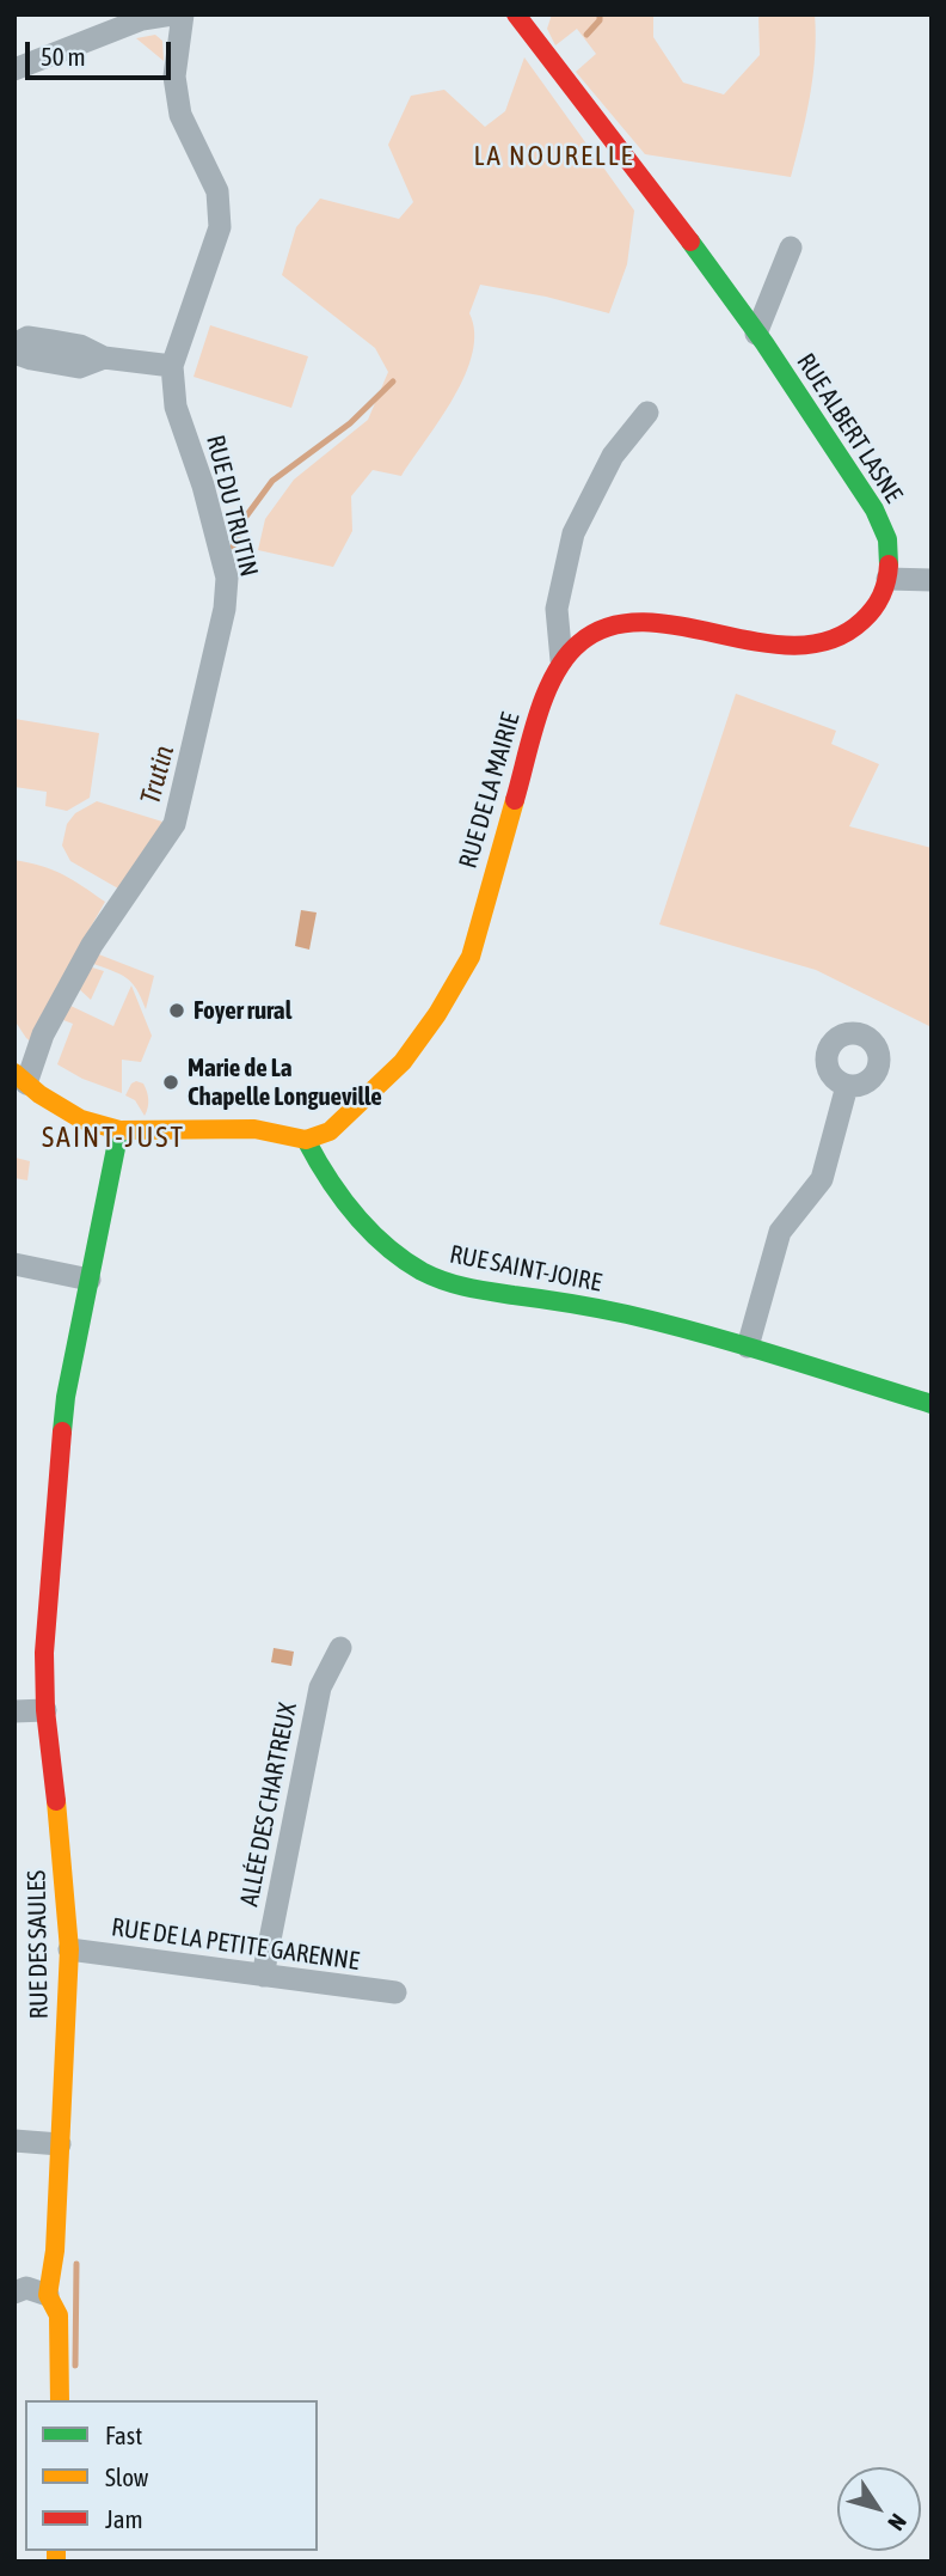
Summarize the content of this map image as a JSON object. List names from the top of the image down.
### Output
{
  "streets": {
    "street": [
      "RUE ALBERT LASNE",
      "RUE DU TRUTIN",
      "RUE DE LA MAIRIE",
      "RUE SAINT-JOIRE",
      "ALLÉE DES CHARTREUX",
      "RUE DES SAULES",
      "RUE DE LA PETITE GARENNE"
    ]
  },
  "crossings": [
    ["RUE ALBERT LASNE", "RUE DE LA MAIRIE"],
    ["RUE DE LA MAIRIE", "RUE SAINT-JOIRE"],
    ["ALLÉE DES CHARTREUX", "RUE DE LA PETITE GARENNE"],
    ["RUE DES SAULES", "RUE DE LA PETITE GARENNE"]
  ],
  "districts": ["LA NOURELLE", "SAINT-JUST"],
  "water": ["Trutin"],
  "places": ["Foyer rural", "Marie de La Chapelle Longueville"],
  "legend": ["Fast", "Slow", "Jam"],
  "scale_bar": "50 m",
  "north": "bottom right"
}
